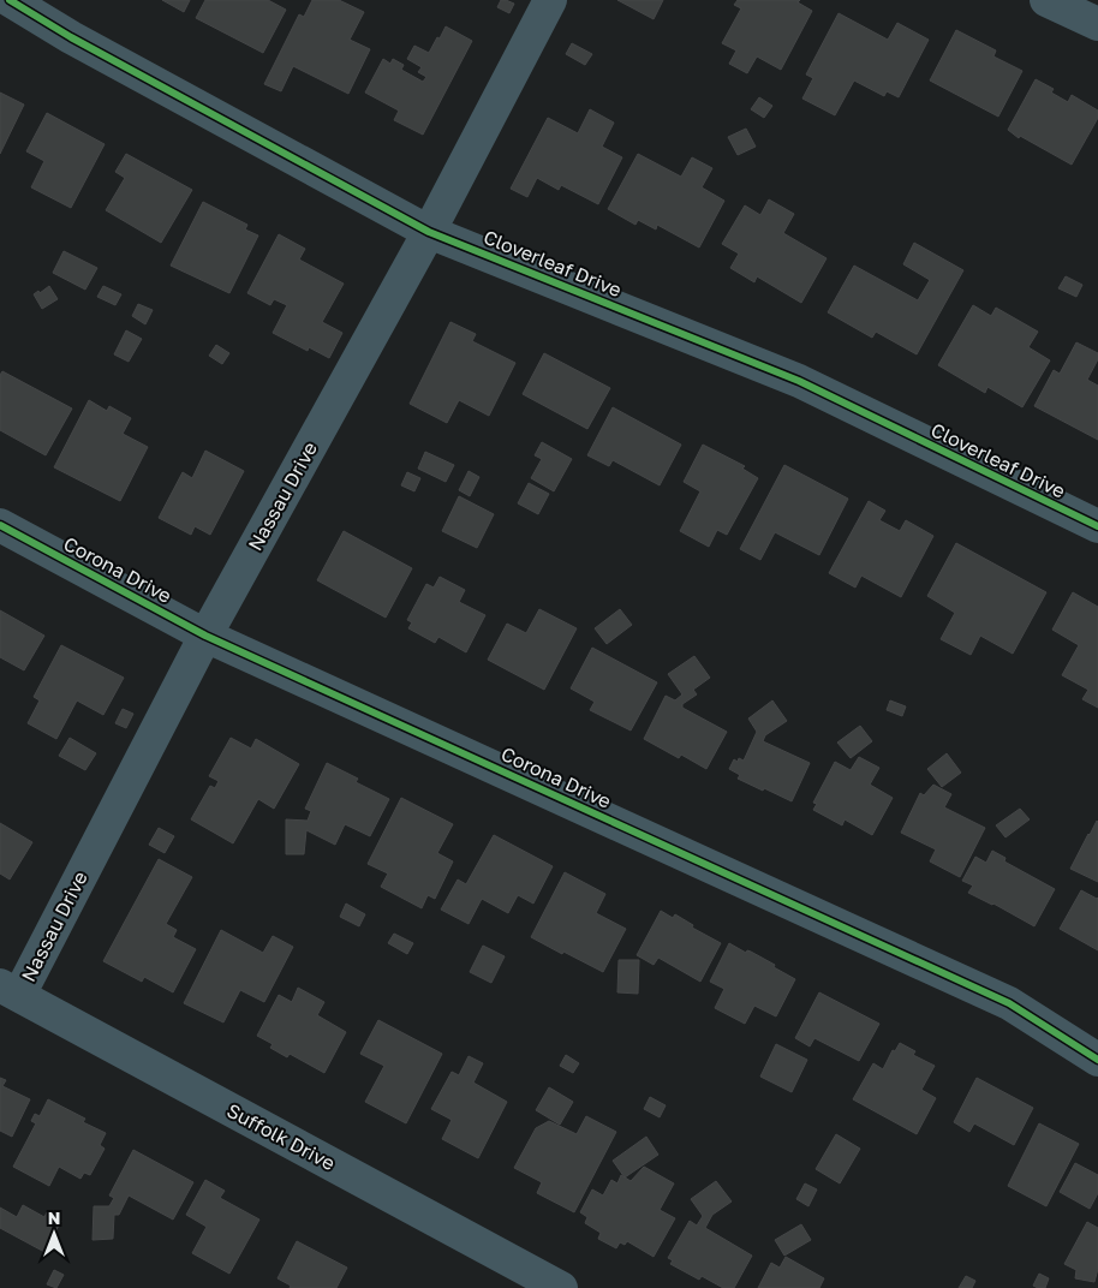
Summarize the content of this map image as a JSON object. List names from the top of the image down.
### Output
{
  "streets": {
    "street": [
      "Cloverleaf Drive",
      "Nassau Drive",
      "Corona Drive",
      "Suffolk Drive"
    ]
  },
  "crossings": [
    ["Cloverleaf Drive", "Nassau Drive"],
    ["Nassau Drive", "Corona Drive"],
    ["Nassau Drive", "Suffolk Drive"]
  ],
  "north": "top"
}
